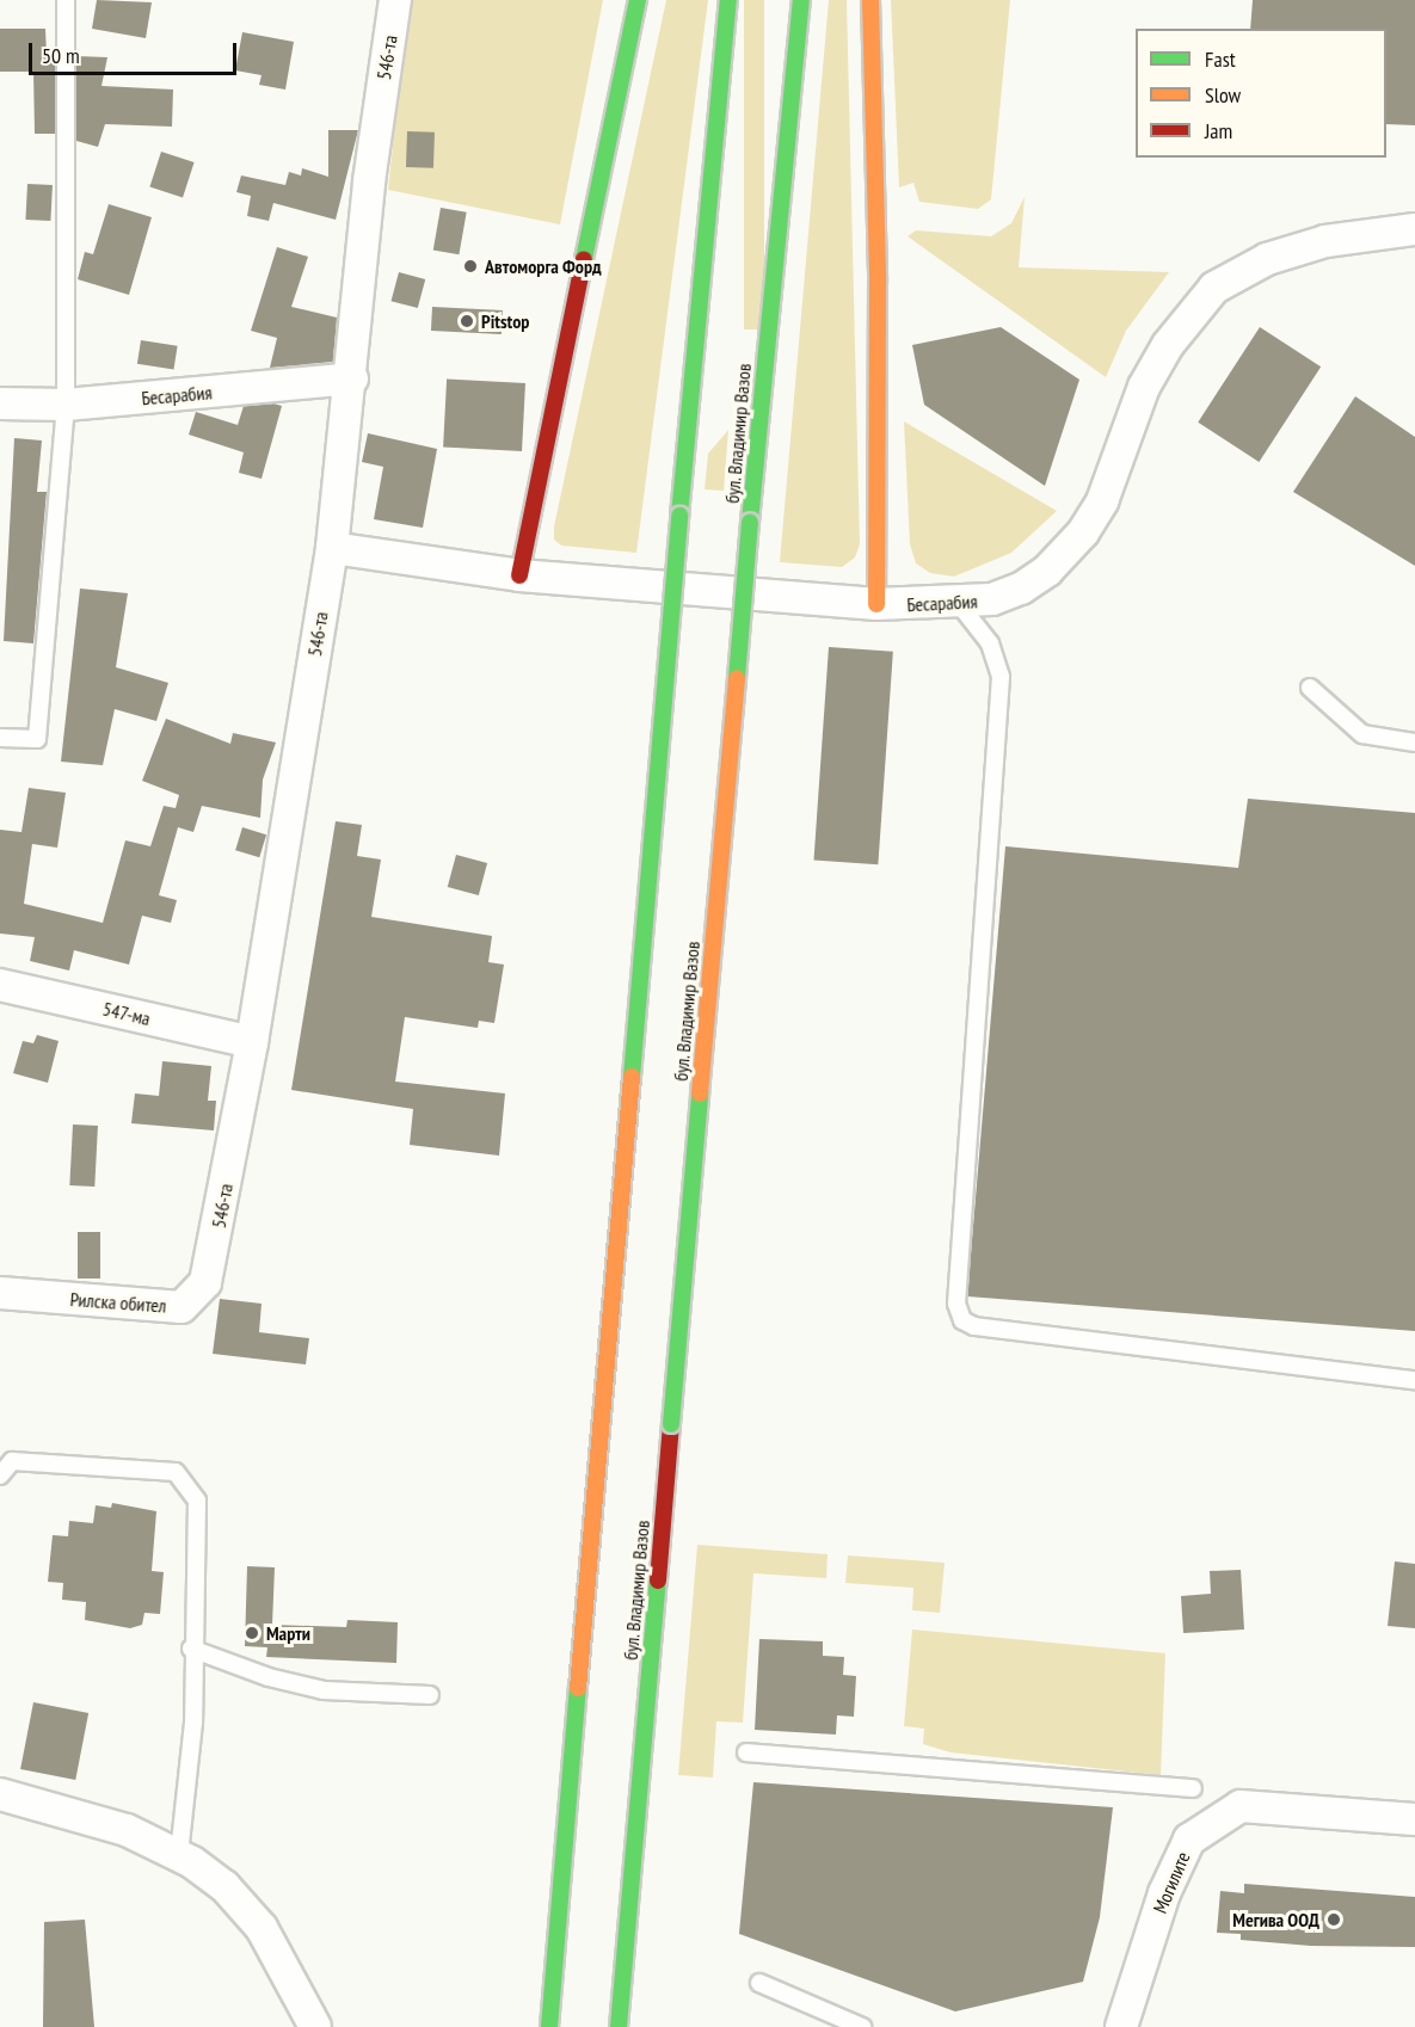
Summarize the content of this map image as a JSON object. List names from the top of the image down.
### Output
{
  "streets": {
    "main road": ["бул. Владимир Вазов"],
    "street": [
      "546-та",
      "Бесарабия",
      "547-ма",
      "Рилска обител",
      "Могилите"
    ]
  },
  "crossings": [
    ["546-та", "Бесарабия"],
    ["546-та", "547-ма"],
    ["546-та", "Рилска обител"]
  ],
  "places": [
    "Автоморга Форд",
    "Pitstop",
    "Марти",
    "Мегива ООД"
  ],
  "legend": ["Fast", "Slow", "Jam"],
  "scale_bar": "50 m"
}
